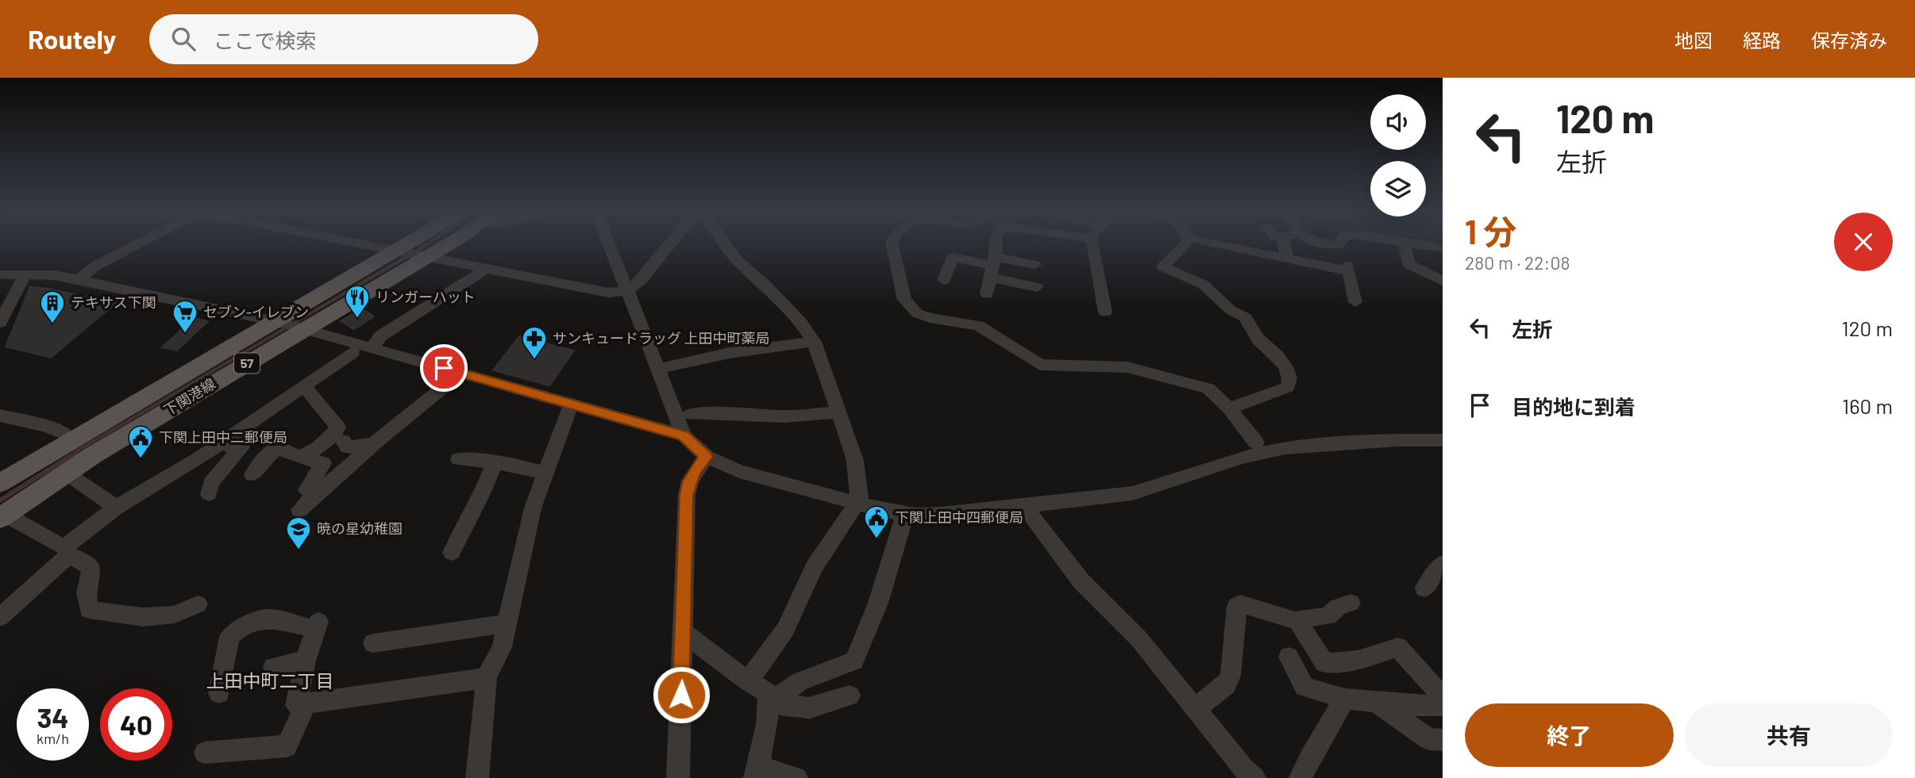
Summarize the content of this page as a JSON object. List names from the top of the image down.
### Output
{
  "streets": {
    "main road": ["57", "下関港線"]
  },
  "districts": ["上田中町二丁目"],
  "places": {
    "restaurant": ["リンガーハット"],
    "building": ["テキサス下関"],
    "supermarket": ["セブン-イレブン"],
    "pharmacy": ["サンキュードラッグ 上田中町薬局"],
    "public building": ["下関上田中二郵便局", "下関上田中四郵便局"],
    "school or university": ["暁の星幼稚園"]
  },
  "page": {
    "header": "Routely",
    "search": "ここで検索",
    "nav": ["地図", "経路", "保存済み"],
    "turn": ["120 m", "左折"],
    "heading": ["1 分", "280 m · 22:08"],
    "list": [
      {
        "name": "左折",
        "value": "120 m"
      },
      {
        "name": "目的地に到着",
        "value": "160 m"
      }
    ],
    "speed": "34 km/h",
    "limit": "40",
    "buttons": ["終了", "共有"]
  }
}
